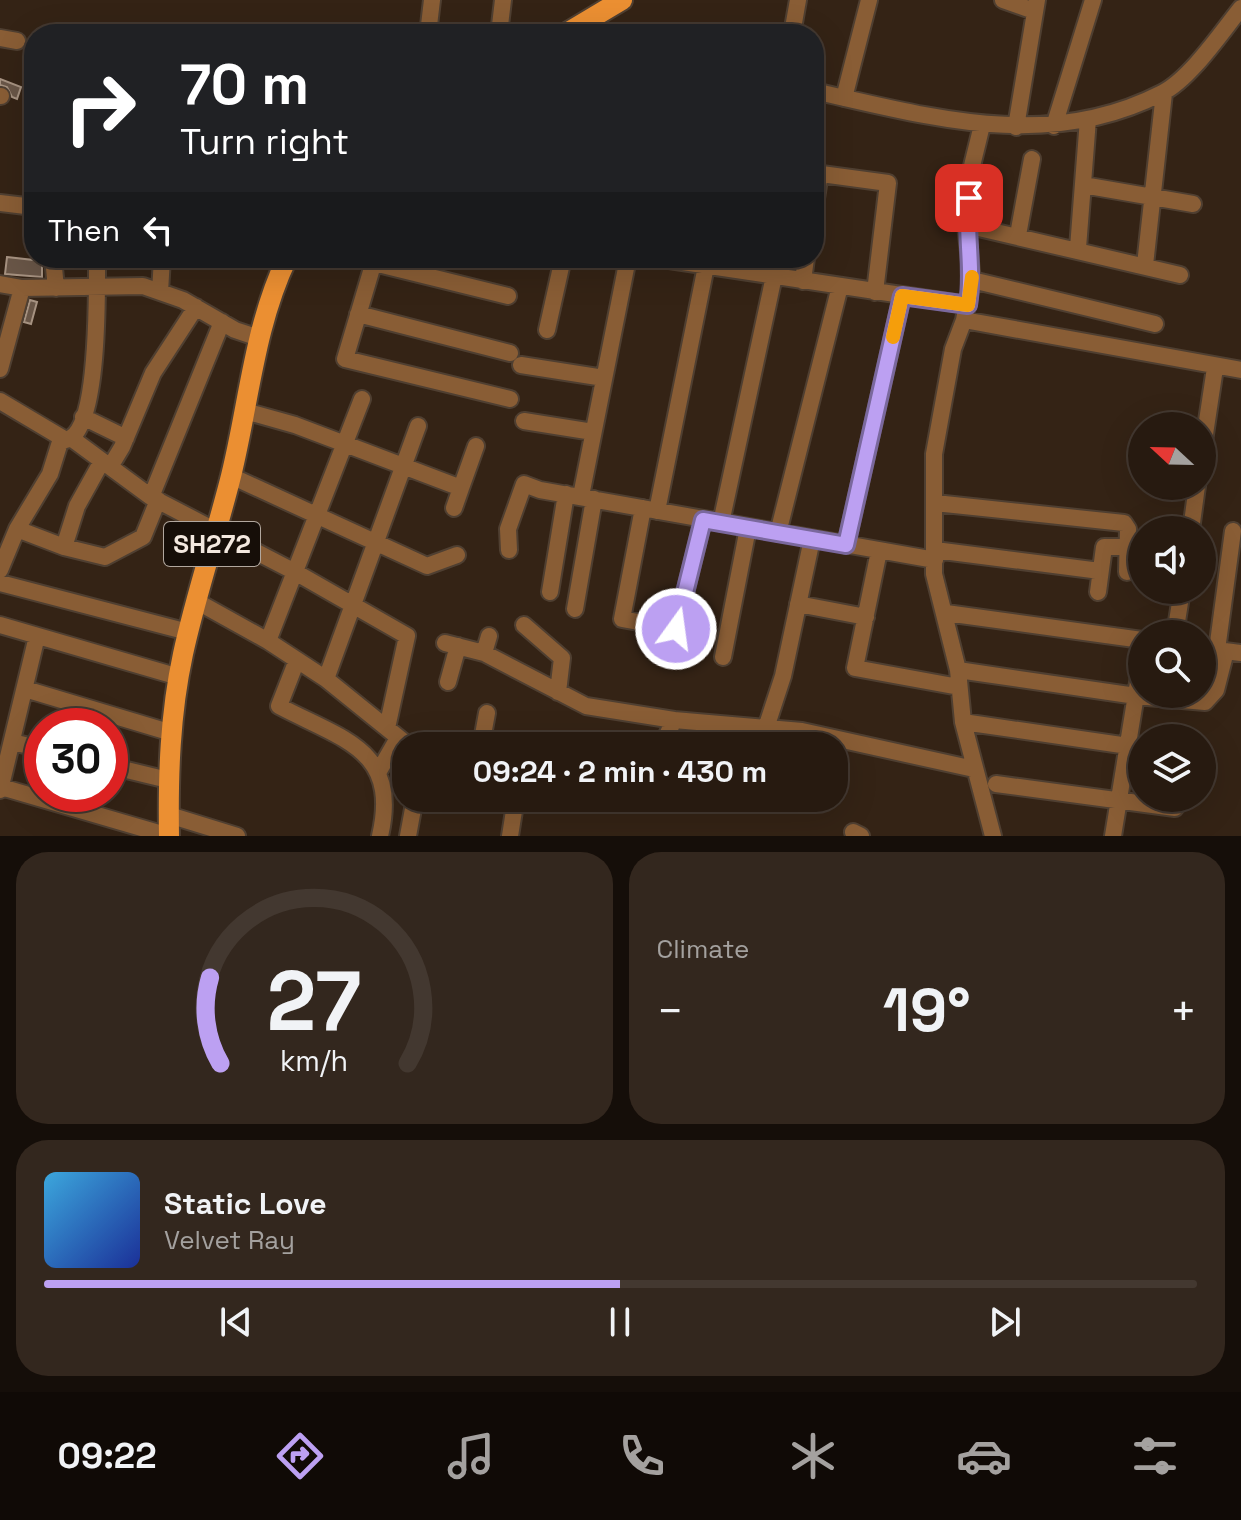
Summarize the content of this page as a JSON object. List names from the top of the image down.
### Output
{
  "streets": {
    "main road": ["SH272"]
  },
  "north": "left",
  "page": {
    "turn": ["70 m", "Turn right"],
    "then": "Then",
    "limit": "30",
    "trip": "09:24 · 2 min · 430 m",
    "tile": "Climate",
    "heat": ["−", "19°", "+"],
    "song": ["Static Love", "Velvet Ray"],
    "tabs": "09:22",
    "gauge": ["27", "km/h"]
  }
}
